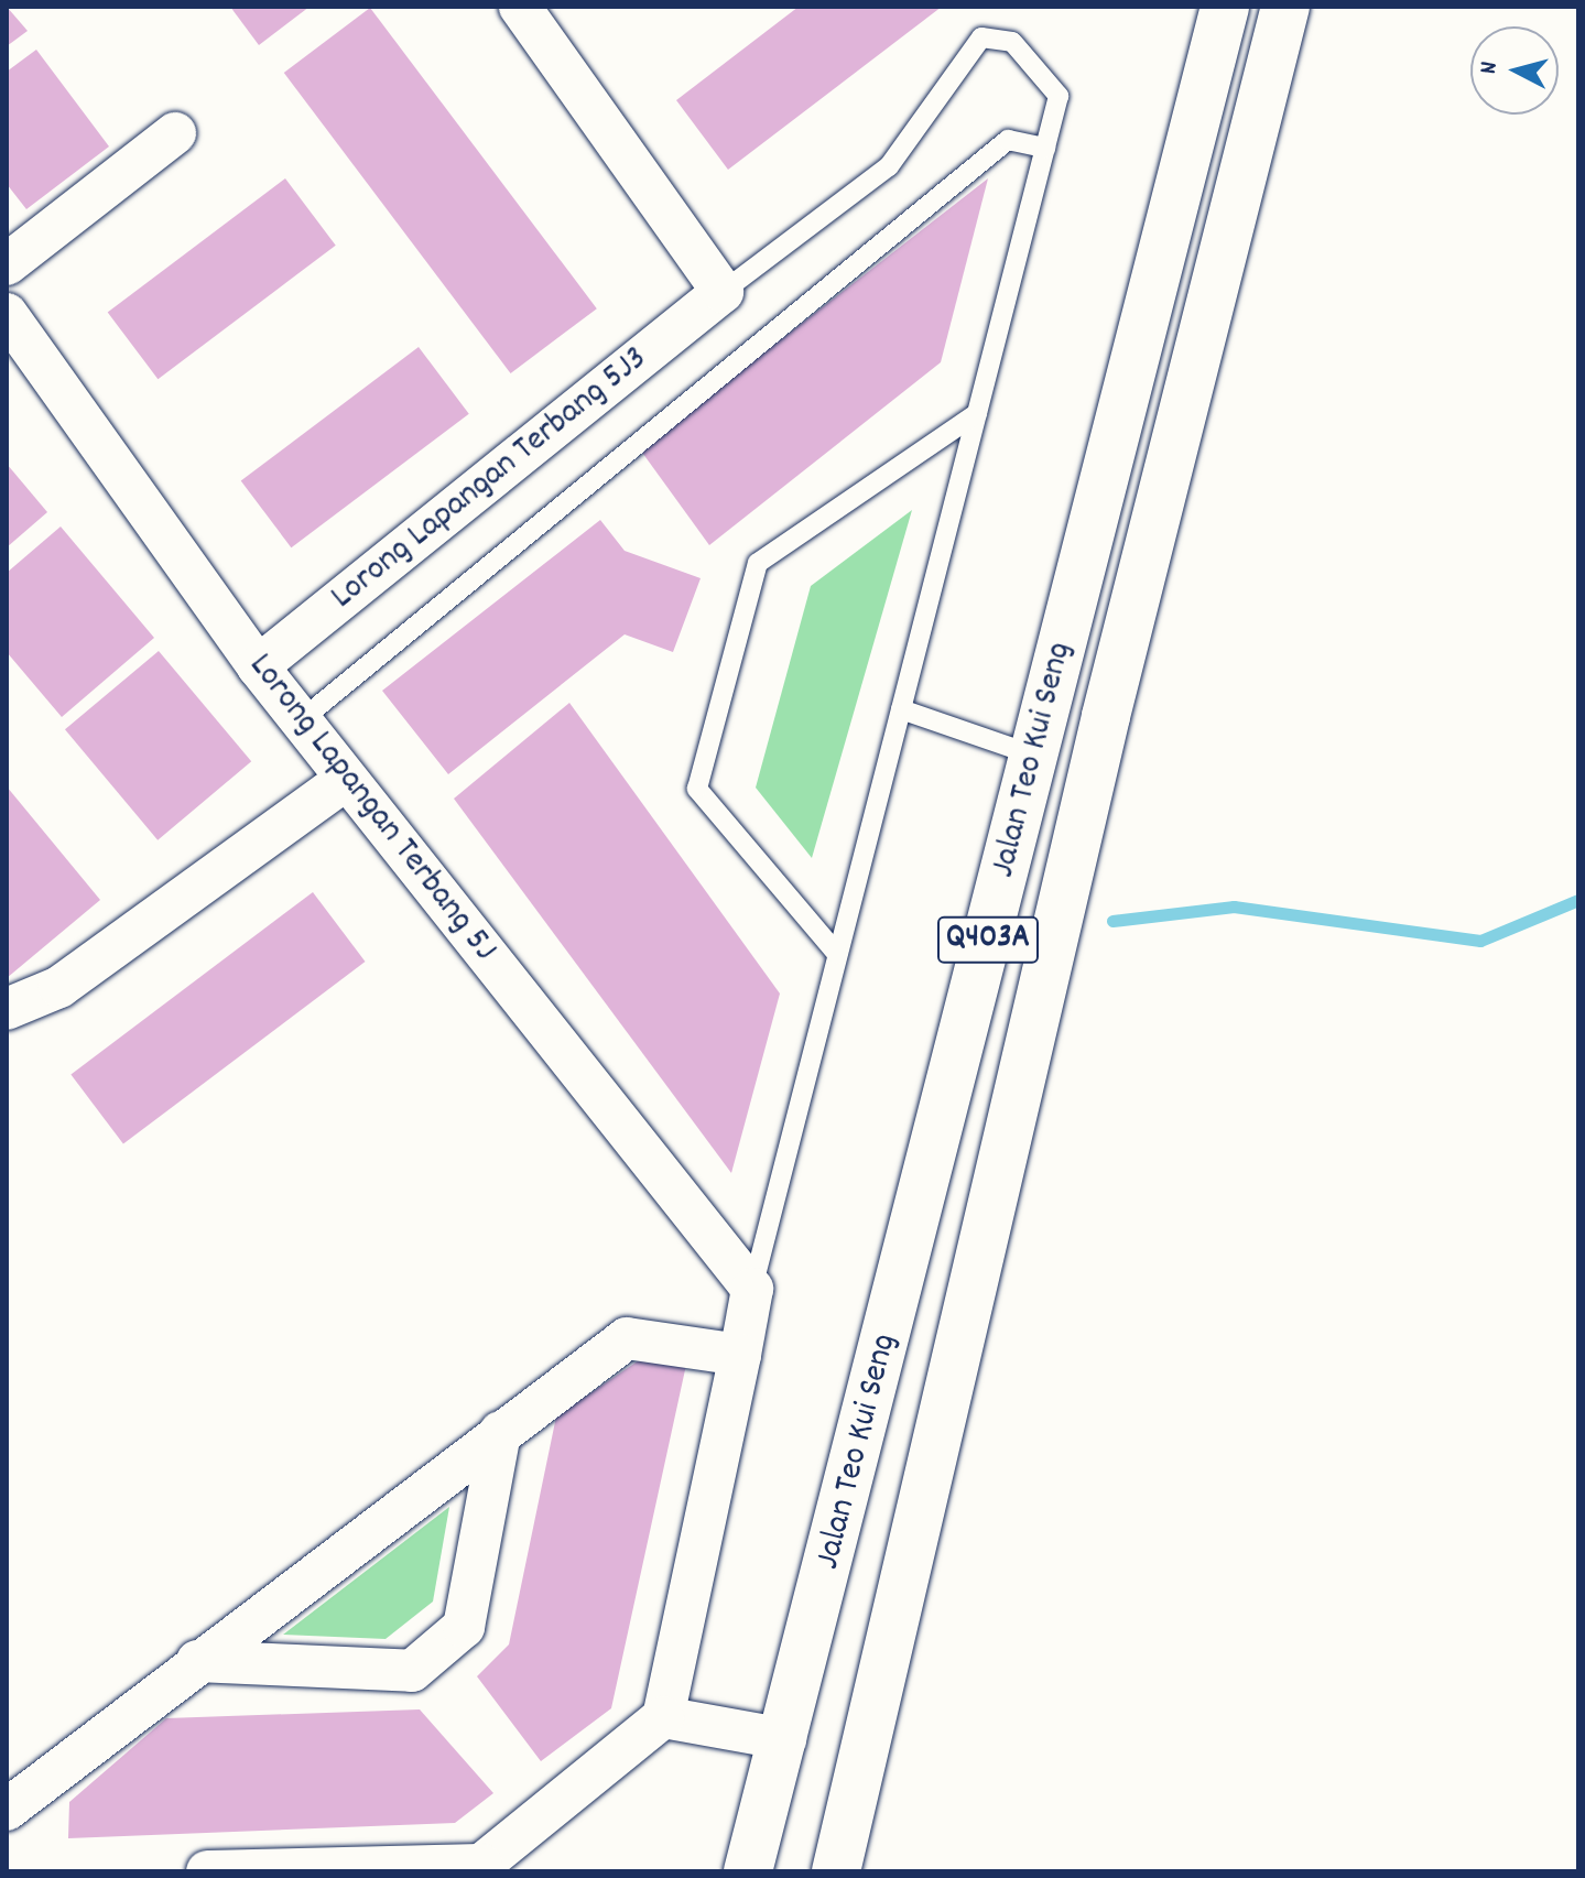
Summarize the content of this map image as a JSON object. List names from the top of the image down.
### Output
{
  "streets": {
    "highway": ["Jalan Teo Kui Seng", "Q403A"],
    "street": ["Lorong Lapangan Terbang 5J3", "Lorong Lapangan Terbang 5J"]
  },
  "crossings": [
    ["Lorong Lapangan Terbang 5J3", "Lorong Lapangan Terbang 5J"]
  ],
  "north": "left"
}
